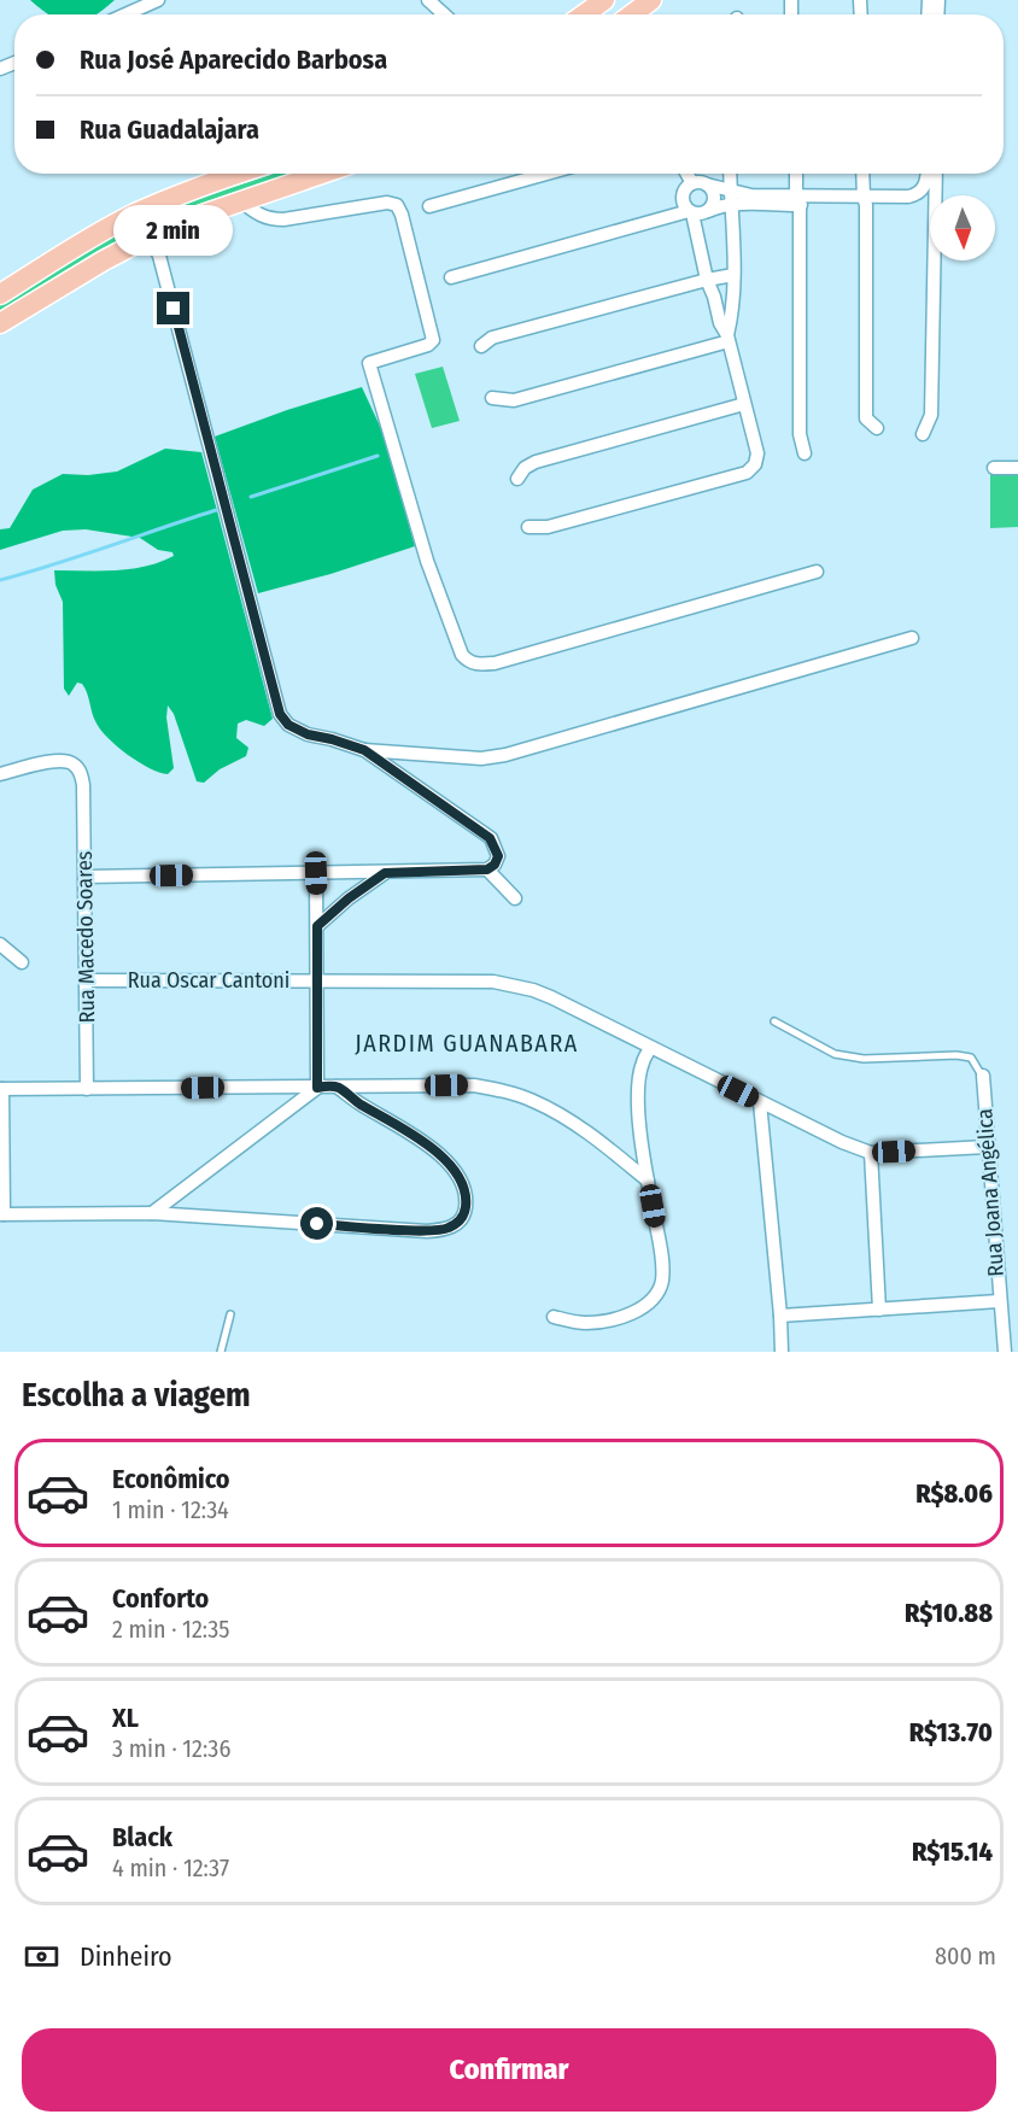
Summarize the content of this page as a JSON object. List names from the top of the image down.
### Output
{
  "streets": {
    "street": ["Rua Macedo Soares", "Rua Oscar Cantoni", "Rua Joana Angélica"]
  },
  "crossings": [
    ["Rua Macedo Soares", "Rua Oscar Cantoni"],
    ["Rua Oscar Cantoni", "Rua Joana Angélica"]
  ],
  "districts": ["JARDIM GUANABARA"],
  "north": "bottom",
  "page": {
    "banner": ["Rua José Aparecido Barbosa", "Rua Guadalajara"],
    "bubble": "2 min",
    "heading": "Escolha a viagem",
    "list": [
      {
        "name": "Econômico",
        "note": "1 min · 12:34",
        "value": "R$8.06"
      },
      {
        "name": "Conforto",
        "note": "2 min · 12:35",
        "value": "R$10.88"
      },
      {
        "name": "XL",
        "note": "3 min · 12:36",
        "value": "R$13.70"
      },
      {
        "name": "Black",
        "note": "4 min · 12:37",
        "value": "R$15.14"
      }
    ],
    "pay": ["Dinheiro", "800 m"],
    "buttons": "Confirmar"
  }
}
